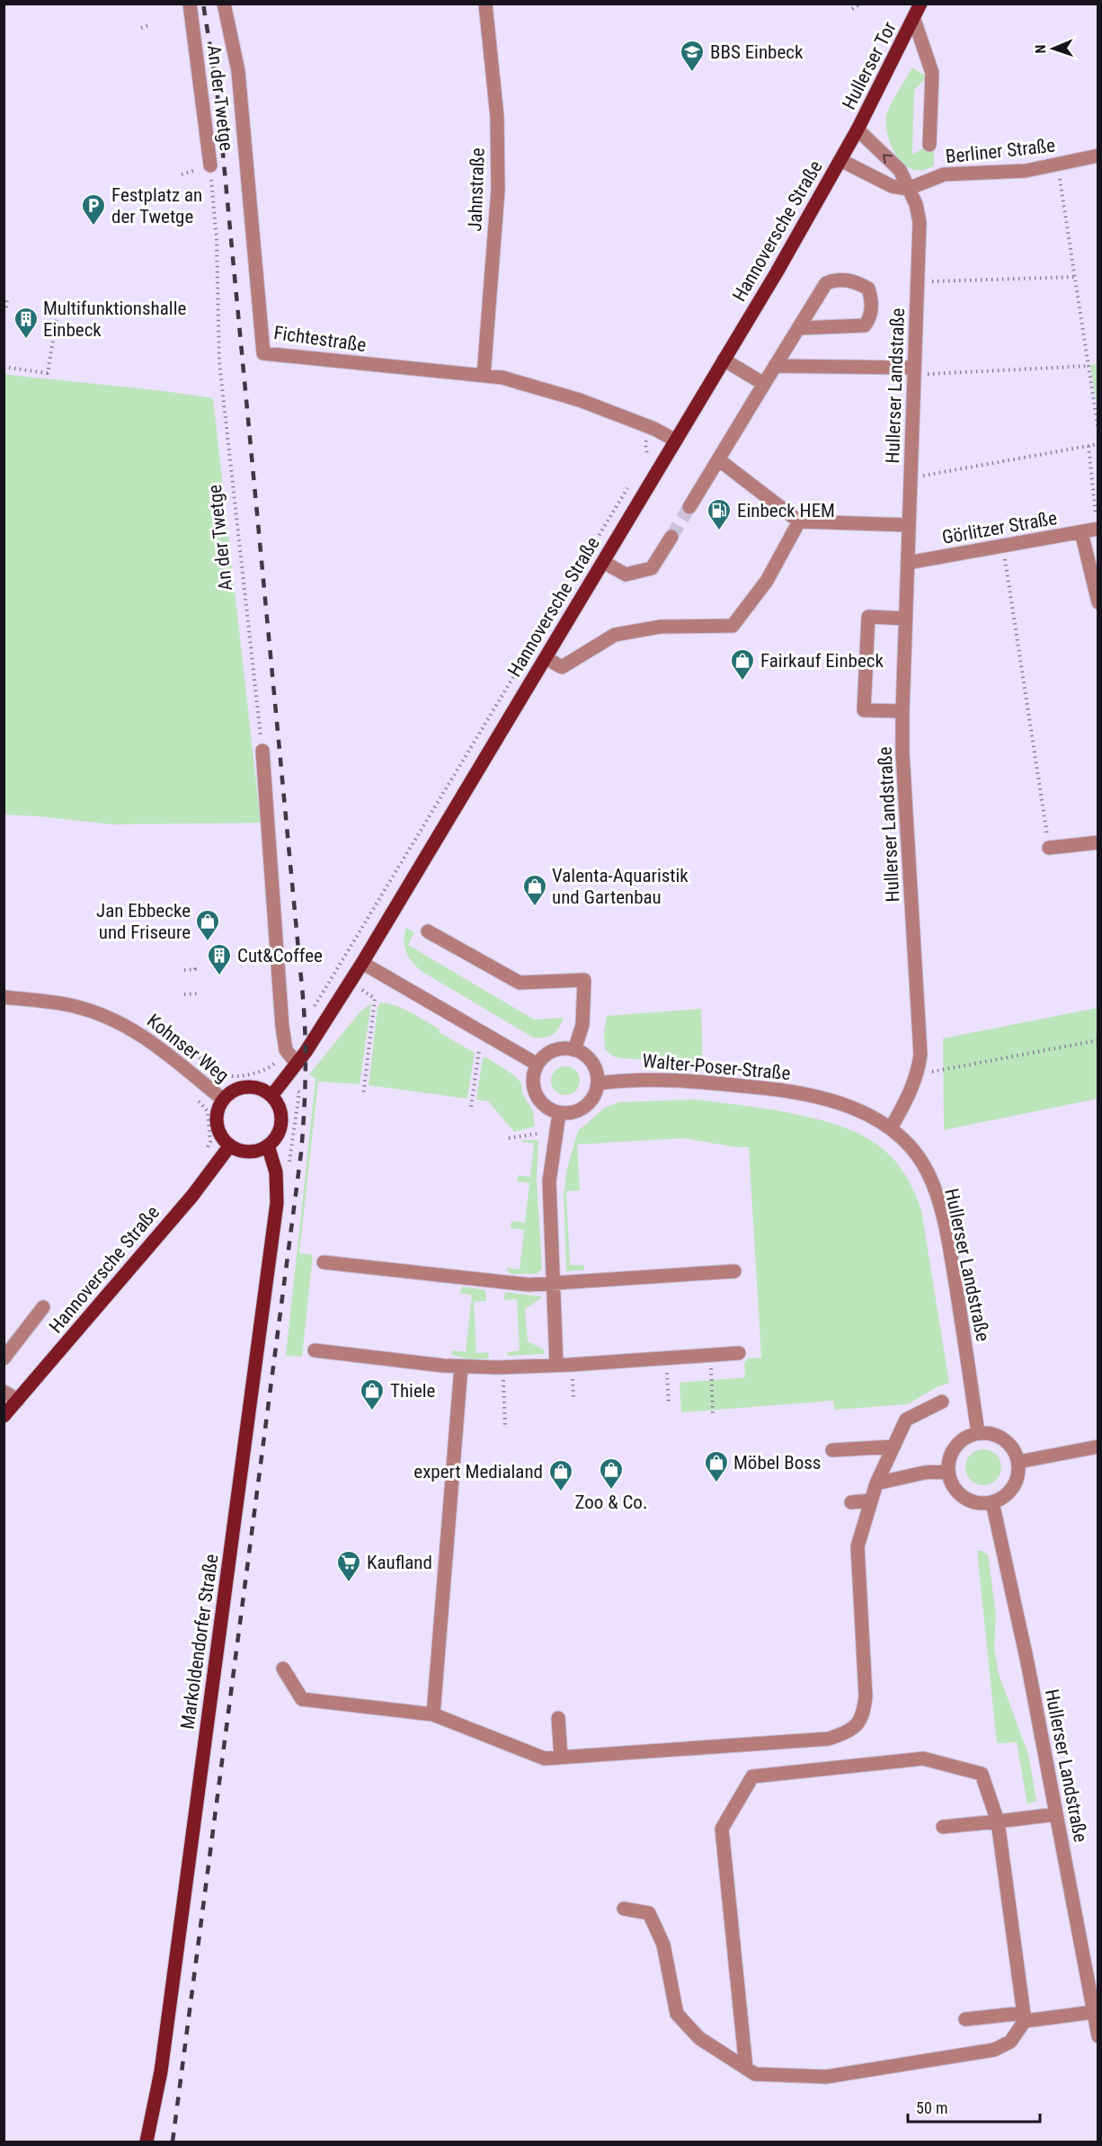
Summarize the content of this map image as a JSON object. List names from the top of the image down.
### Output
{
  "streets": {
    "main road": ["Hullerser Tor", "Hannoversche Straße", "Markoldendorfer Straße"],
    "street": [
      "An der Twetge",
      "Berliner Straße",
      "Jahnstraße",
      "Fichtestraße",
      "Hullerser Landstraße",
      "Görlitzer Straße",
      "Kohnser Weg",
      "Walter-Poser-Straße"
    ]
  },
  "crossings": [
    ["Hullerser Tor", "Hannoversche Straße"],
    ["Hullerser Tor", "Hullerser Landstraße"],
    ["Berliner Straße", "Hullerser Landstraße"],
    ["Jahnstraße", "Fichtestraße"],
    ["Hannoversche Straße", "Fichtestraße"],
    ["Hannoversche Straße", "Hullerser Landstraße"],
    ["Hannoversche Straße", "Kohnser Weg"],
    ["Hannoversche Straße", "Markoldendorfer Straße"],
    ["Hullerser Landstraße", "Görlitzer Straße"],
    ["Hullerser Landstraße", "Walter-Poser-Straße"],
    ["Kohnser Weg", "Markoldendorfer Straße"]
  ],
  "places": {
    "school or university": ["BBS Einbeck"],
    "parking": ["Festplatz an der Twetge"],
    "building": ["Multifunktionshalle Einbeck", "Cut&Coffee"],
    "fuel station": ["Einbeck HEM"],
    "shop": [
      "Fairkauf Einbeck",
      "Valenta-Aquaristik und Gartenbau",
      "Jan Ebbecke und Friseure",
      "Thiele",
      "Möbel Boss",
      "Zoo & Co.",
      "expert Medialand"
    ],
    "supermarket": ["Kaufland"]
  },
  "scale_bar": "50 m",
  "north": "left"
}
